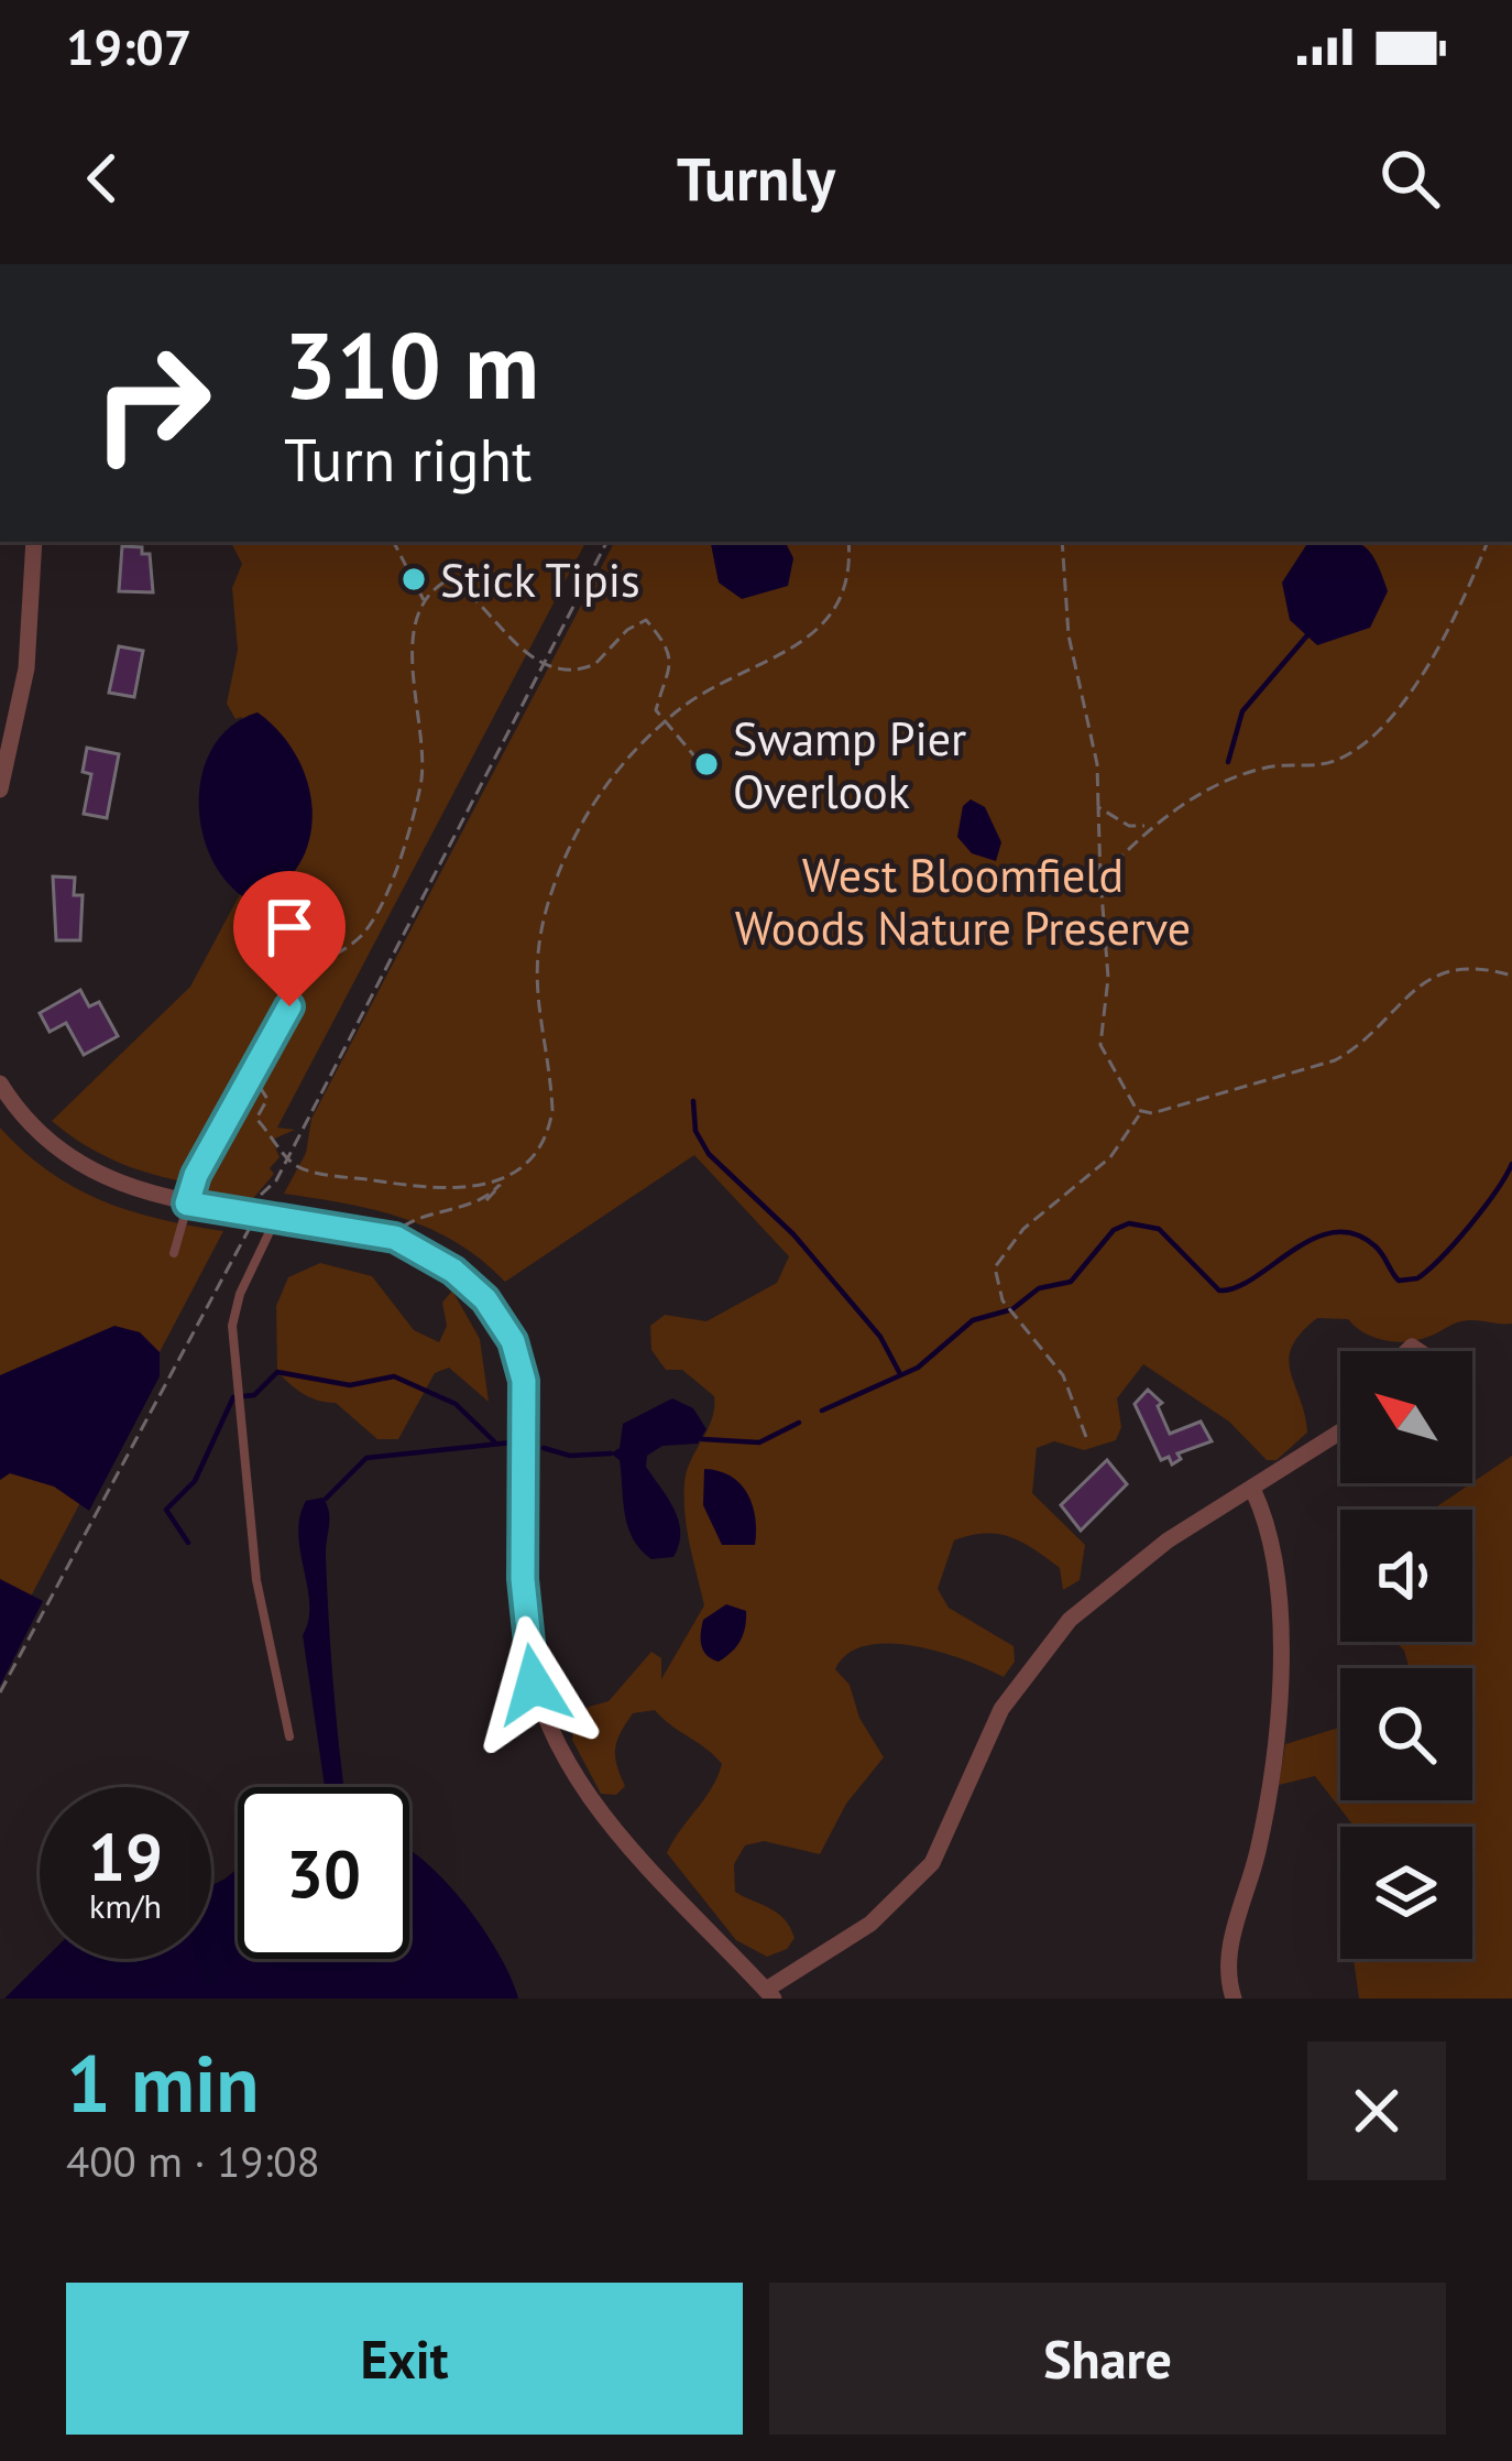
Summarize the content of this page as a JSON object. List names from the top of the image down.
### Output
{
  "parks": ["West Bloomfield Woods Nature Preserve"],
  "places": ["Stick Tipis", "Swamp Pier Overlook"],
  "north": "top left",
  "page": {
    "status": "19:07",
    "header": "Turnly",
    "turn": ["310 m", "Turn right"],
    "speed": "19 km/h",
    "limit": "30",
    "heading": ["1 min", "400 m · 19:08"],
    "buttons": ["Exit", "Share"]
  }
}
